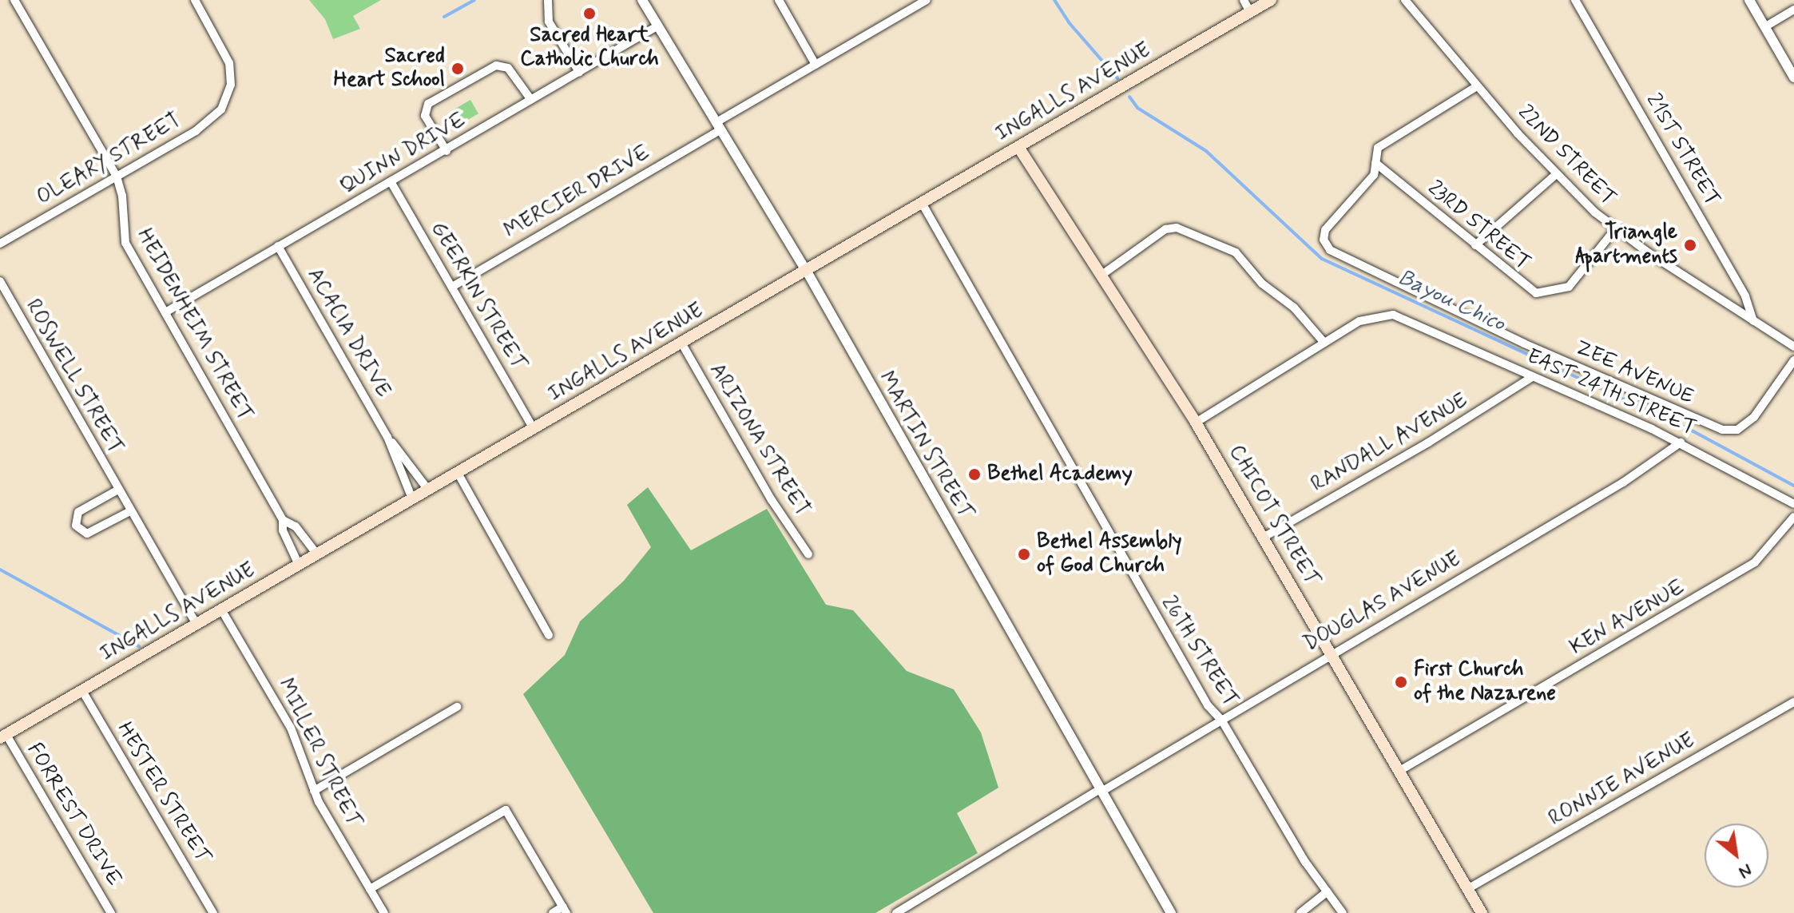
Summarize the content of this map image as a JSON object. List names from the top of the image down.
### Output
{
  "streets": {
    "main road": ["INGALLS AVENUE", "CHICOT STREET"],
    "street": [
      "21ST STREET",
      "QUINN DRIVE",
      "22ND STREET",
      "OLEARY STREET",
      "MERCIER DRIVE",
      "23RD STREET",
      "GEERKIN STREET",
      "HEIDENHEIM STREET",
      "ACACIA DRIVE",
      "ZEE AVENUE",
      "ROSWELL STREET",
      "EAST 24TH STREET",
      "ARIZONA STREET",
      "RANDALL AVENUE",
      "MARTIN STREET",
      "DOUGLAS AVENUE",
      "KEN AVENUE",
      "26TH STREET",
      "MILLER STREET",
      "RONNIE AVENUE",
      "HESTER STREET",
      "FORREST DRIVE"
    ]
  },
  "crossings": [
    ["INGALLS AVENUE", "GEERKIN STREET"],
    ["INGALLS AVENUE", "HEIDENHEIM STREET"],
    ["INGALLS AVENUE", "ACACIA DRIVE"],
    ["INGALLS AVENUE", "ROSWELL STREET"],
    ["INGALLS AVENUE", "ARIZONA STREET"],
    ["INGALLS AVENUE", "MARTIN STREET"],
    ["INGALLS AVENUE", "CHICOT STREET"],
    ["INGALLS AVENUE", "26TH STREET"],
    ["INGALLS AVENUE", "MILLER STREET"],
    ["INGALLS AVENUE", "HESTER STREET"],
    ["INGALLS AVENUE", "FORREST DRIVE"],
    ["21ST STREET", "22ND STREET"],
    ["QUINN DRIVE", "GEERKIN STREET"],
    ["QUINN DRIVE", "HEIDENHEIM STREET"],
    ["QUINN DRIVE", "ACACIA DRIVE"],
    ["QUINN DRIVE", "MARTIN STREET"],
    ["22ND STREET", "23RD STREET"],
    ["OLEARY STREET", "HEIDENHEIM STREET"],
    ["MERCIER DRIVE", "GEERKIN STREET"],
    ["MERCIER DRIVE", "MARTIN STREET"],
    ["23RD STREET", "ZEE AVENUE"],
    ["EAST 24TH STREET", "RANDALL AVENUE"],
    ["EAST 24TH STREET", "CHICOT STREET"],
    ["EAST 24TH STREET", "DOUGLAS AVENUE"],
    ["RANDALL AVENUE", "CHICOT STREET"],
    ["MARTIN STREET", "DOUGLAS AVENUE"],
    ["CHICOT STREET", "DOUGLAS AVENUE"],
    ["CHICOT STREET", "KEN AVENUE"],
    ["CHICOT STREET", "RONNIE AVENUE"],
    ["DOUGLAS AVENUE", "26TH STREET"]
  ],
  "water": ["Bayou Chico"],
  "places": [
    "Sacred Heart Catholic Church",
    "Sacred Heart School",
    "Triangle Apartments",
    "Bethel Academy",
    "Bethel Assembly of God Church",
    "First Church of the Nazarene"
  ],
  "north": "bottom right"
}
